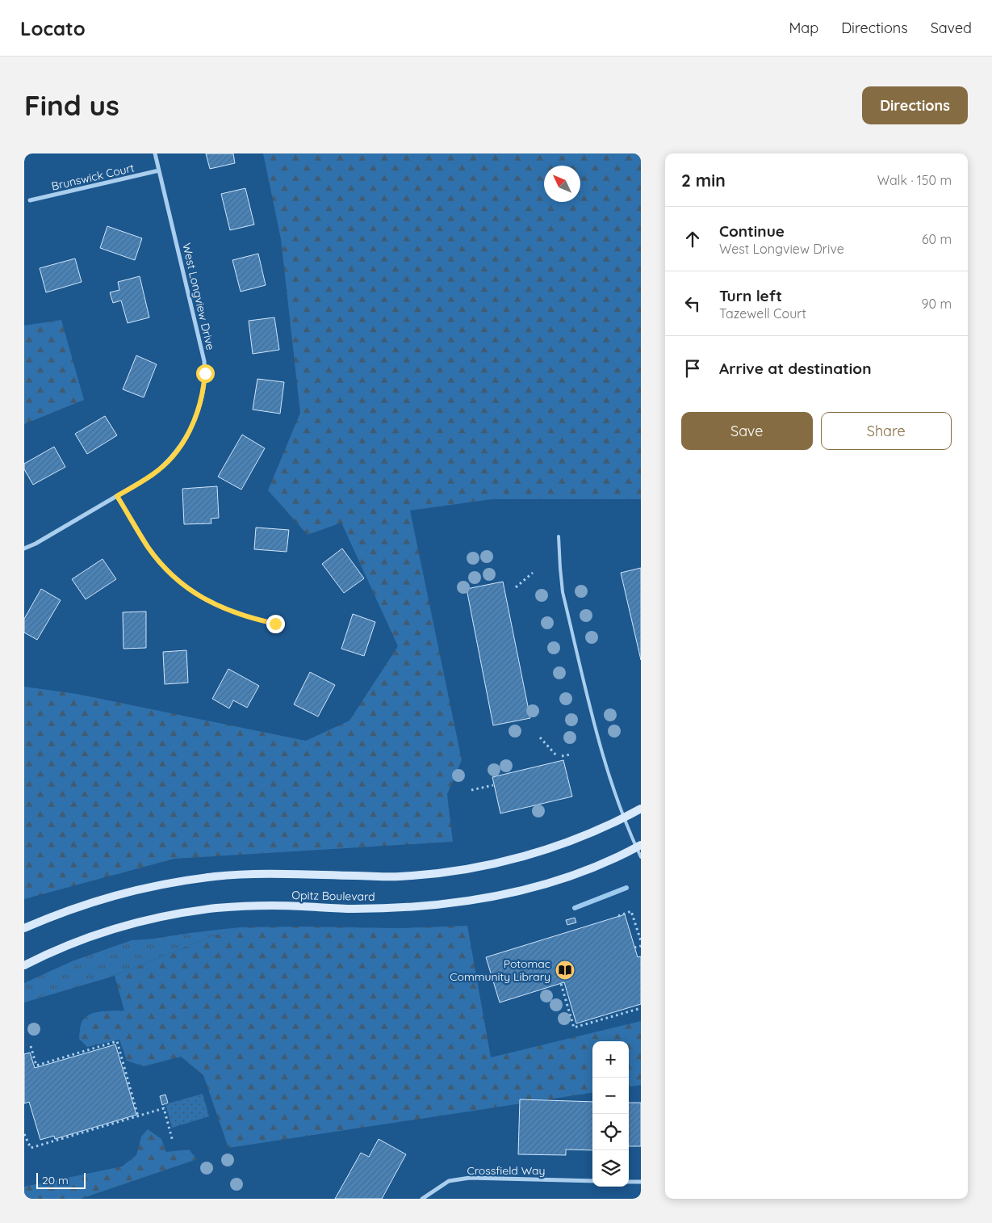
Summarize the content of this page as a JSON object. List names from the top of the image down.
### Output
{
  "streets": {
    "main road": ["Opitz Boulevard"],
    "street": ["Brunswick Court", "West Longview Drive", "Crossfield Way"]
  },
  "crossings": [
    ["Brunswick Court", "West Longview Drive"]
  ],
  "places": {
    "library": ["Potomac Community Library"]
  },
  "scale_bar": "20 m",
  "north": "top left",
  "page": {
    "header": "Locato",
    "nav": ["Map", "Directions", "Saved"],
    "buttons": [
      "Directions",
      ["Save", "Share"]
    ],
    "title": "Find us",
    "heading": ["2 min", "Walk · 150 m"],
    "list": [
      ["Continue", "West Longview Drive", "60 m"],
      ["Turn left", "Tazewell Court", "90 m"],
      "Arrive at destination"
    ],
    "map_buttons": ["+", "−"],
    "scale": "20 m"
  }
}
